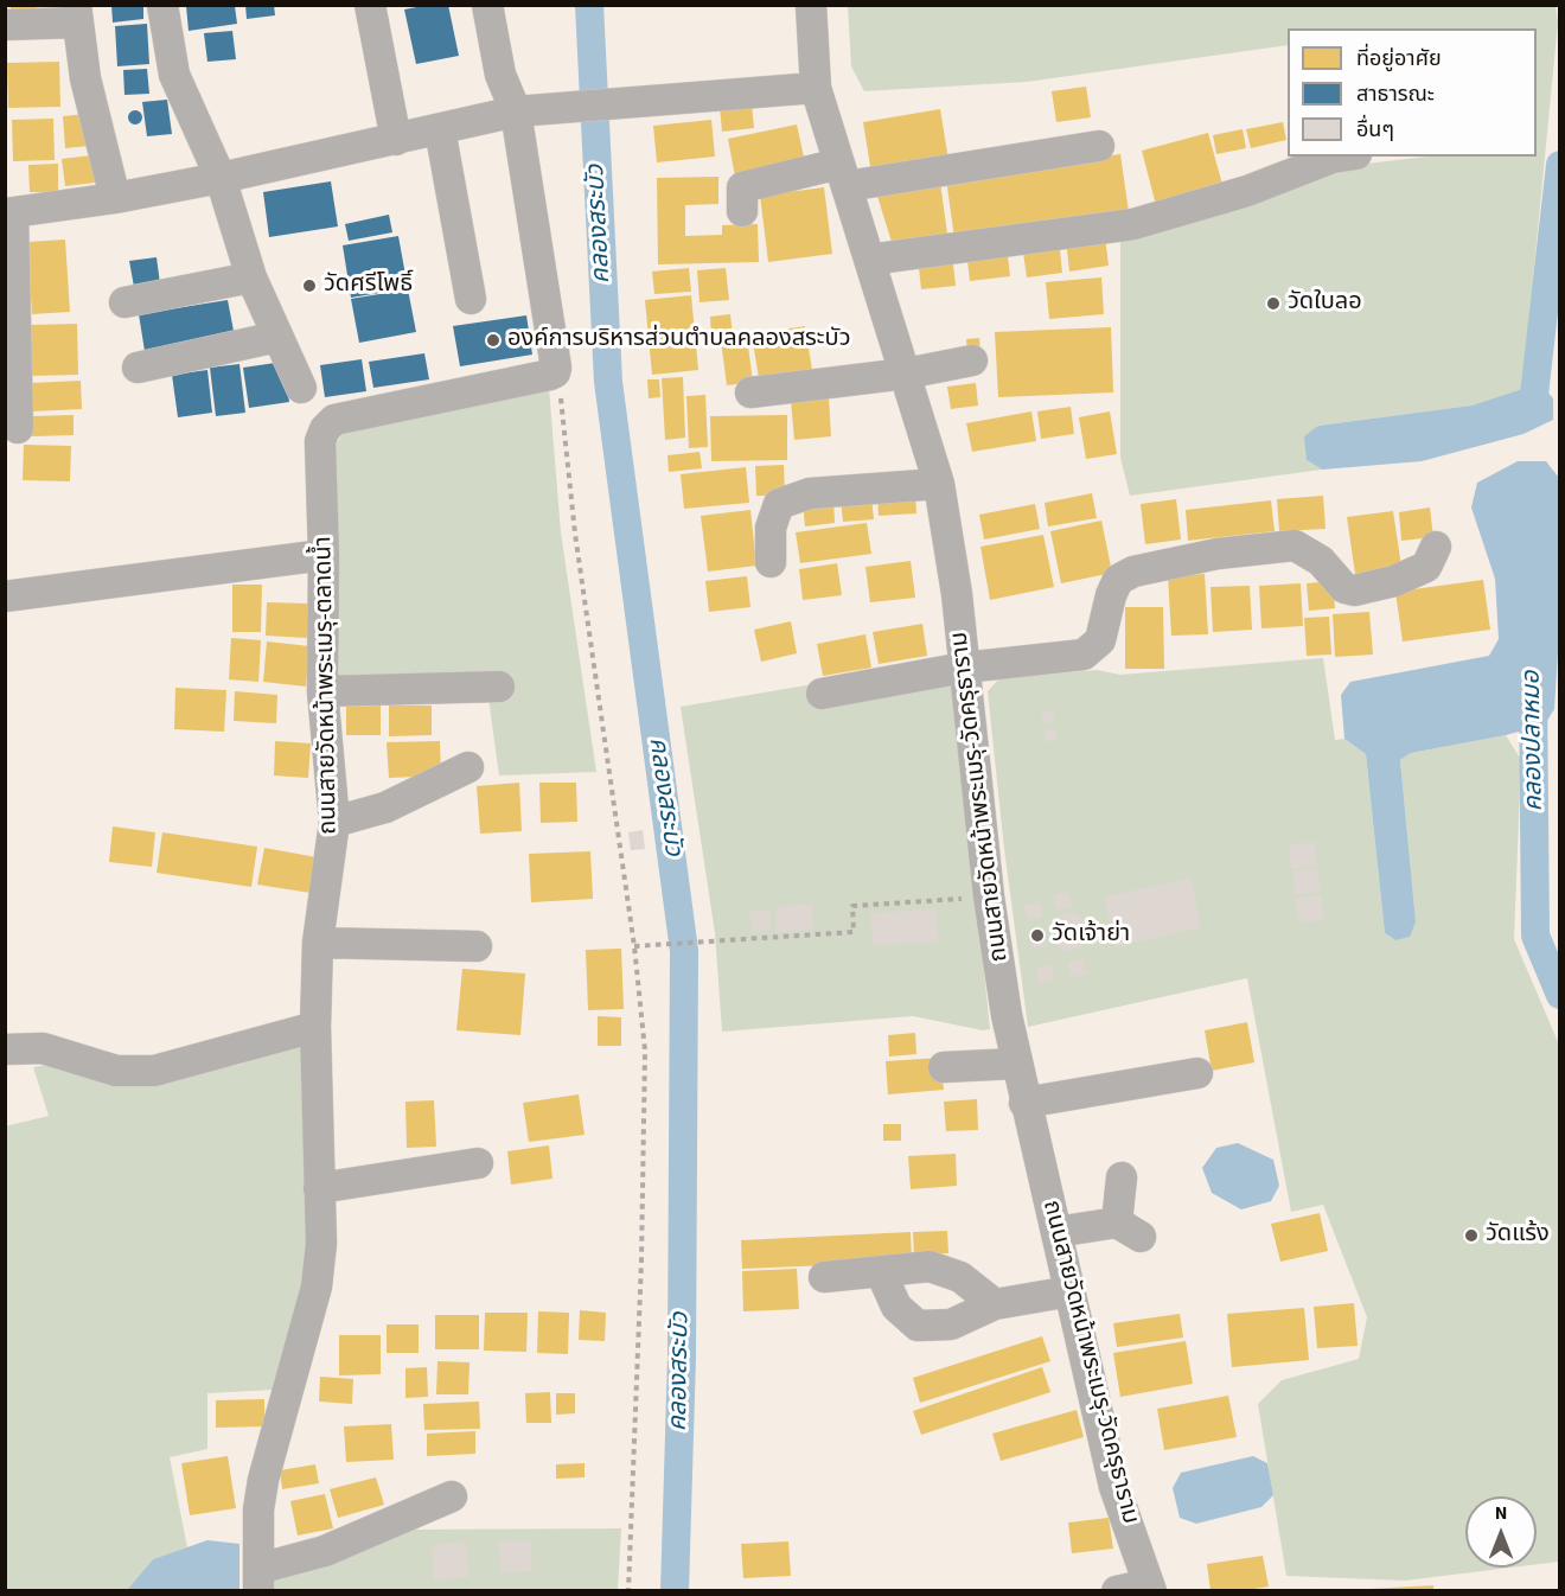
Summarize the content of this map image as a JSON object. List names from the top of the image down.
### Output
{
  "streets": {
    "street": ["ถนนสายวัดหน้าพระเมรุ-ตลาดน้ำ", "ถนนสายวัดหน้าพระเมรุ-วัดครุธาราม"]
  },
  "water": ["คลองสระบัว", "คลองปลาหมอ"],
  "places": [
    "วัดศรีโพธิ์",
    "วัดใบลอ",
    "องค์การบริหารส่วนตำบลคลองสระบัว",
    "วัดเจ้าย่า",
    "วัดแร้ง"
  ],
  "legend": ["ที่อยู่อาศัย", "สาธารณะ", "อื่นๆ"],
  "north": "top"
}
